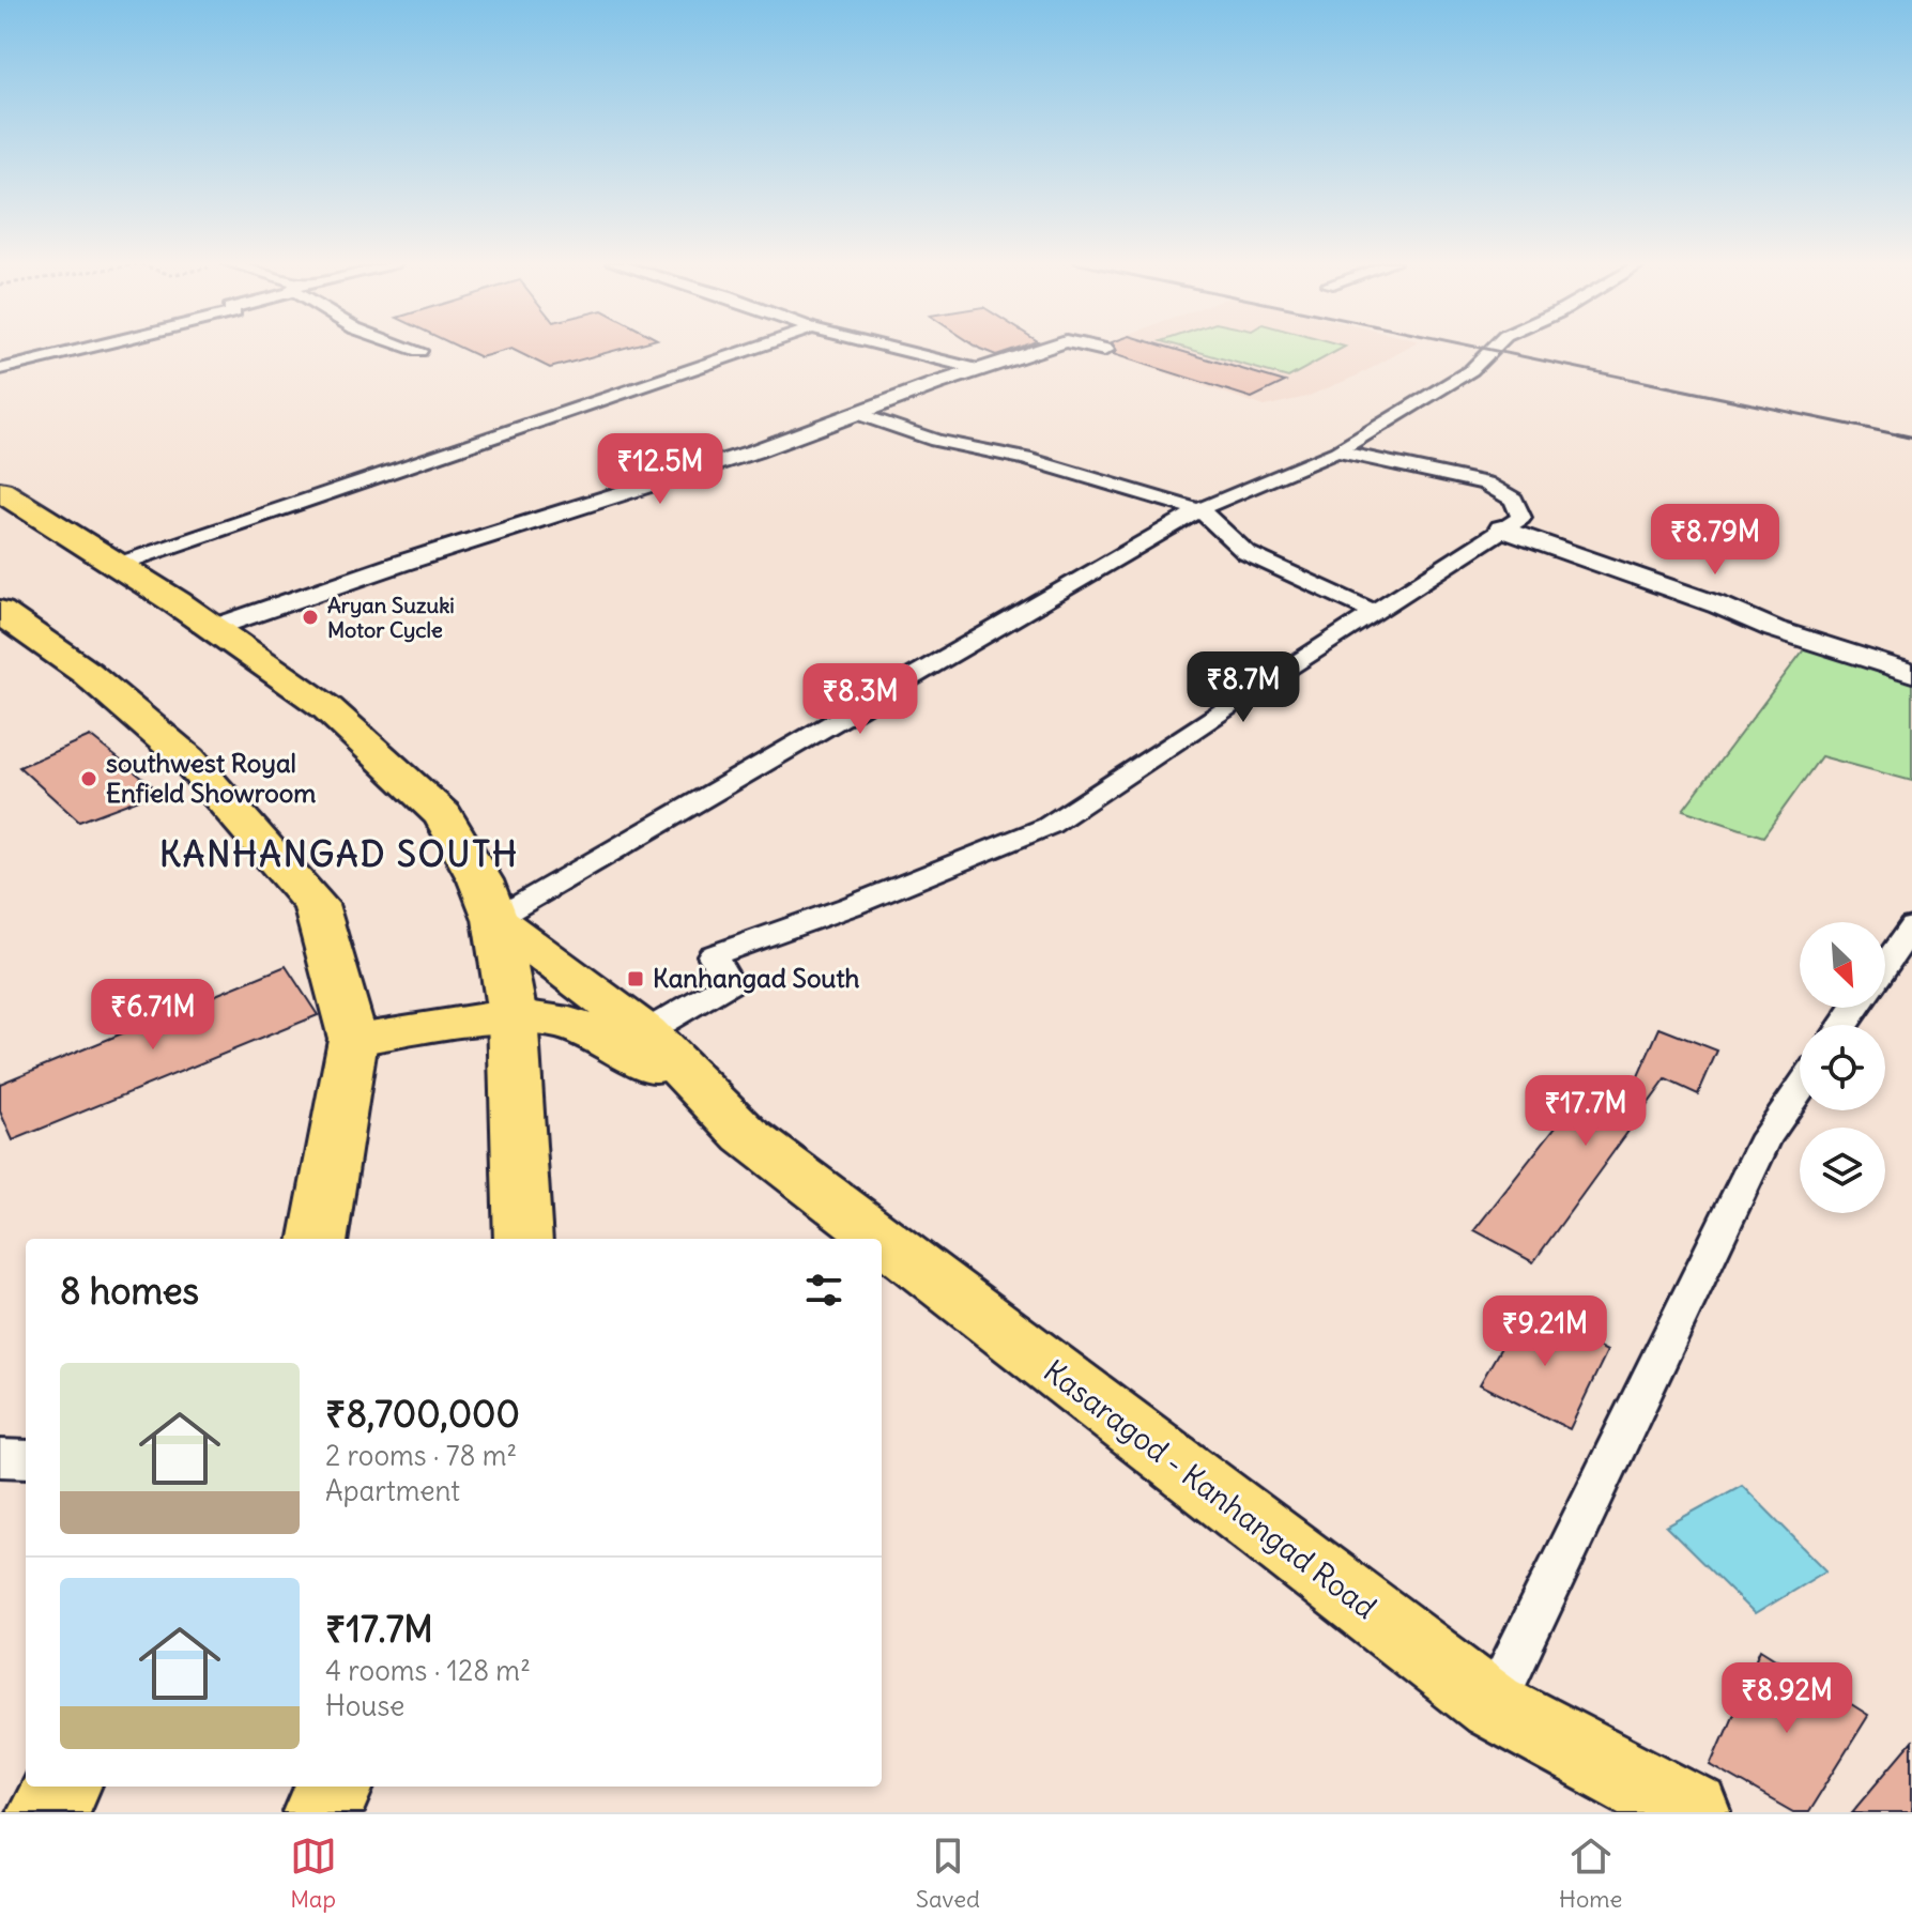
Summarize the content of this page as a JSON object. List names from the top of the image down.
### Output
{
  "streets": {
    "main road": ["Kasaragod - Kanhangad Road"]
  },
  "districts": ["KANHANGAD SOUTH"],
  "places": {
    "other": ["Aryan Suzuki Motor Cycle", "southwest Royal Enfield Showroom"],
    "transit": ["Kanhangad South"]
  },
  "north": "bottom right",
  "page": {
    "price": [
      "₹12.5M",
      "₹8.79M",
      "₹8.7M",
      "₹8.3M",
      "₹6.71M",
      "₹17.7M",
      "₹9.21M",
      "₹8.92M"
    ],
    "heading": "8 homes",
    "list": [
      {
        "name": "₹8,700,000",
        "note": "2 rooms · 78 m² · Apartment"
      },
      {
        "name": "₹17.7M",
        "note": "4 rooms · 128 m² · House"
      }
    ],
    "tabs": ["Map", "Saved", "Home"]
  }
}
